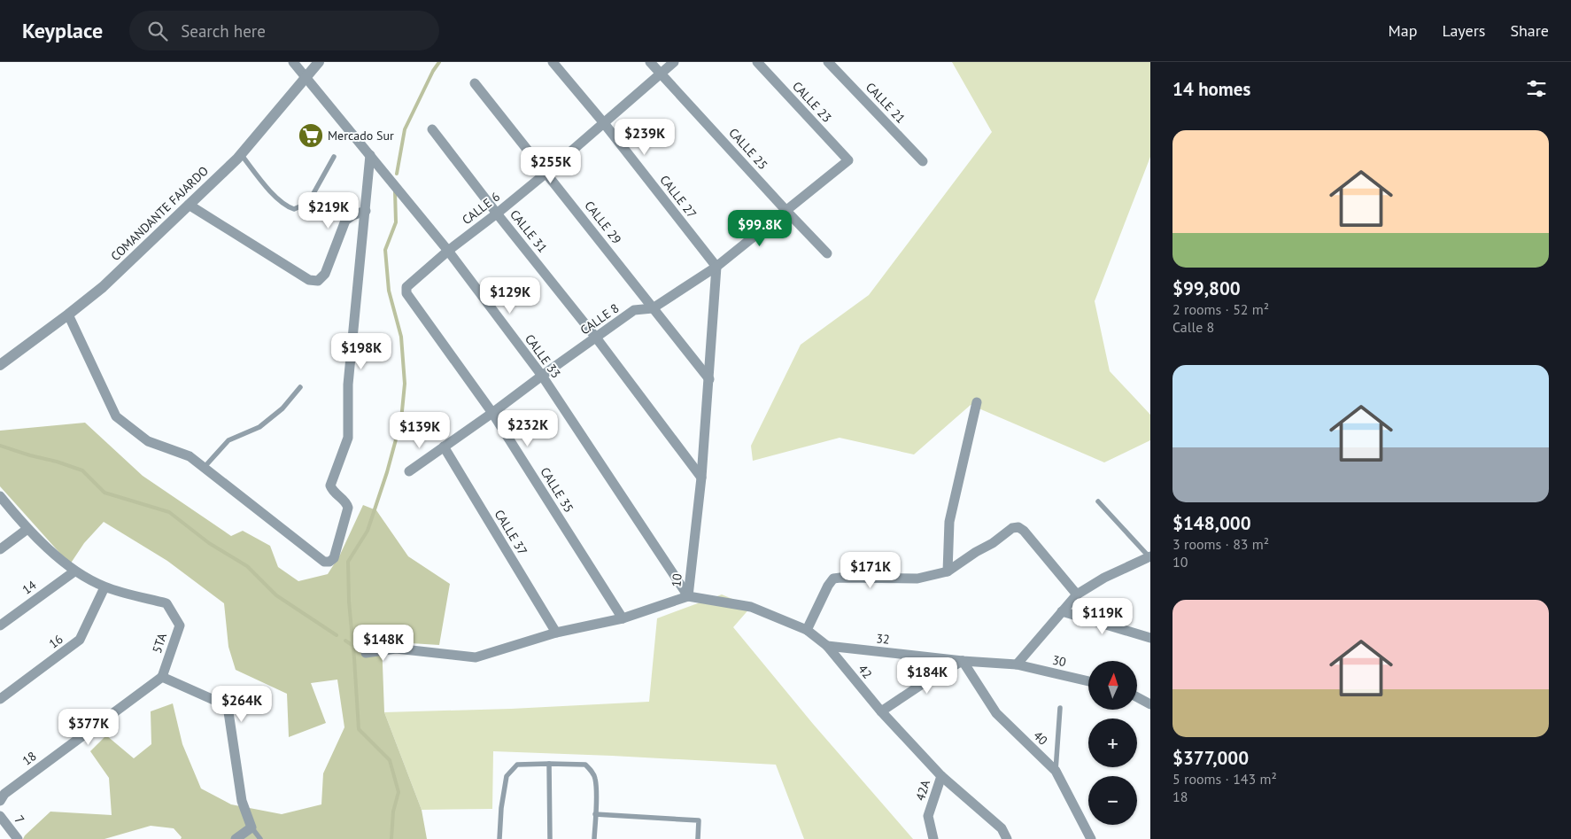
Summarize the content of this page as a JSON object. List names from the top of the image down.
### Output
{
  "streets": {
    "street": [
      "CALLE 23",
      "CALLE 21",
      "CALLE 25",
      "CALLE 27",
      "CALLE 6",
      "COMANDANTE FAJARDO",
      "CALLE 29",
      "CALLE 31",
      "CALLE 8",
      "CALLE 33",
      "CALLE 35",
      "CALLE 37",
      "10",
      "14",
      "32",
      "16",
      "5TA",
      "30",
      "42",
      "40",
      "18",
      "42A",
      "7"
    ]
  },
  "crossings": [
    ["CALLE 23", "CALLE 8"],
    ["CALLE 25", "CALLE 6"],
    ["CALLE 25", "CALLE 8"],
    ["CALLE 27", "CALLE 6"],
    ["CALLE 27", "CALLE 8"],
    ["CALLE 27", "10"],
    ["CALLE 6", "CALLE 29"],
    ["CALLE 6", "CALLE 31"],
    ["CALLE 6", "CALLE 33"],
    ["CALLE 6", "CALLE 35"],
    ["COMANDANTE FAJARDO", "CALLE 33"],
    ["CALLE 29", "CALLE 8"],
    ["CALLE 29", "10"],
    ["CALLE 31", "CALLE 8"],
    ["CALLE 31", "10"],
    ["CALLE 8", "CALLE 33"],
    ["CALLE 8", "CALLE 35"],
    ["CALLE 8", "CALLE 37"],
    ["CALLE 8", "10"],
    ["CALLE 33", "10"],
    ["CALLE 33", "42"],
    ["CALLE 35", "10"],
    ["CALLE 37", "10"],
    ["10", "42"],
    ["14", "5TA"],
    ["32", "30"],
    ["32", "42"],
    ["32", "40"],
    ["16", "5TA"],
    ["5TA", "18"],
    ["42", "42A"]
  ],
  "places": {
    "supermarket": ["Mercado Sur"]
  },
  "north": "top",
  "page": {
    "header": "Keyplace",
    "search": "Search here",
    "nav": ["Map", "Layers", "Share"],
    "heading": "14 homes",
    "list": [
      {
        "name": "$99,800",
        "note": "2 rooms · 52 m² · Calle 8"
      },
      {
        "name": "$148,000",
        "note": "3 rooms · 83 m² · 10"
      },
      {
        "name": "$377,000",
        "note": "5 rooms · 143 m² · 18"
      }
    ],
    "price": [
      "$239K",
      "$255K",
      "$219K",
      "$99.8K",
      "$129K",
      "$198K",
      "$232K",
      "$139K",
      "$171K",
      "$119K",
      "$148K",
      "$184K",
      "$264K",
      "$377K"
    ],
    "map_buttons": ["+", "−"]
  }
}
